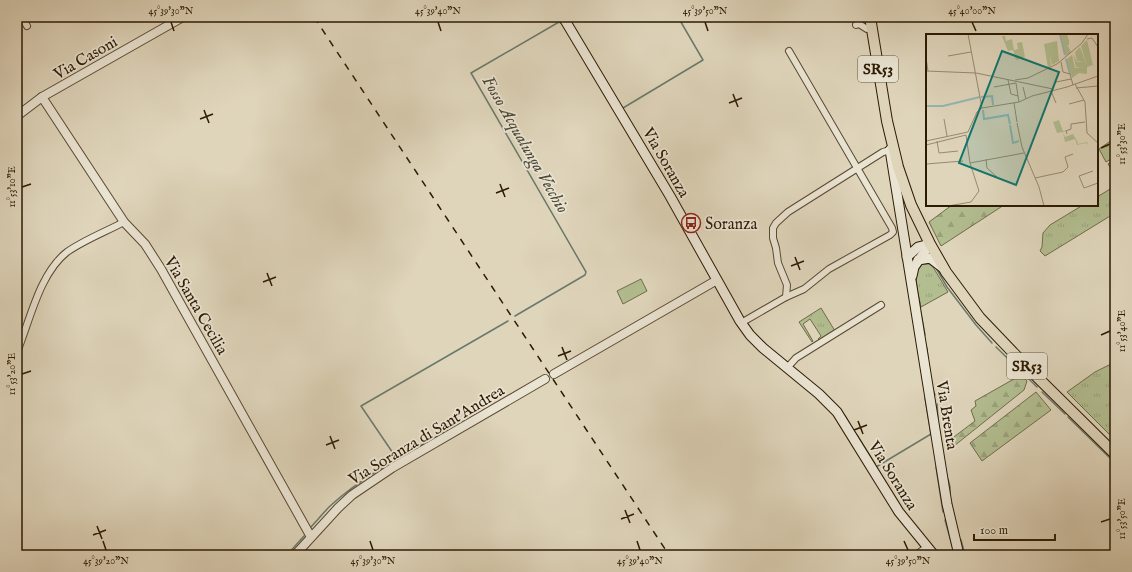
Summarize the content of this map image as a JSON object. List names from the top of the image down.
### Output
{
  "streets": {
    "main road": ["SR53", "Via Soranza", "Via Brenta"],
    "street": ["Via Casoni", "Via Santa Cecilia", "Via Soranza di Sant'Andrea"]
  },
  "crossings": [
    ["Via Casoni", "Via Santa Cecilia"],
    ["SR53", "Via Brenta"],
    ["Via Santa Cecilia", "Via Soranza di Sant'Andrea"]
  ],
  "water": ["Fosso Acqualunga Vecchio"],
  "places": {
    "bus stop": ["Soranza"]
  },
  "scale_bar": "100 m",
  "coordinates": [
    "45°39'30\"N",
    "45°39'40\"N",
    "45°39'50\"N",
    "45°40'00\"N",
    "11°53'30\"E",
    "11°53'10\"E",
    "11°53'40\"E",
    "11°53'20\"E",
    "11°53'50\"E",
    "45°39'20\"N"
  ]
}
